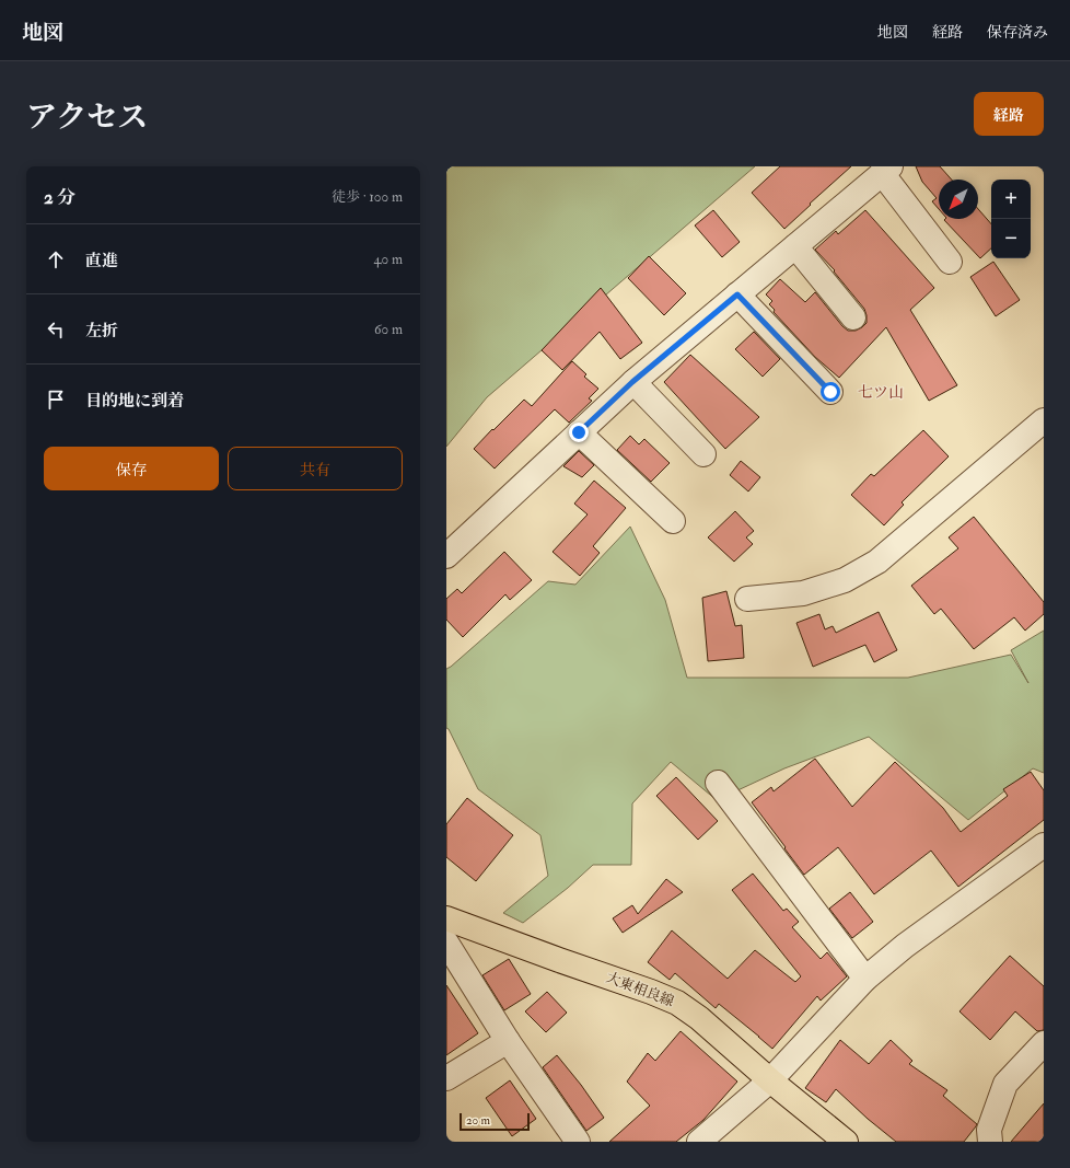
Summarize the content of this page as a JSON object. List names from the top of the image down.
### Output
{
  "streets": {
    "main road": ["大東相良線"]
  },
  "districts": ["七ツ山"],
  "scale_bar": "20 m",
  "north": "bottom left",
  "page": {
    "header": "地図",
    "nav": ["地図", "経路", "保存済み"],
    "title": "アクセス",
    "buttons": [
      "経路",
      ["保存", "共有"]
    ],
    "heading": ["2 分", "徒歩 · 100 m"],
    "map_buttons": ["+", "−"],
    "list": [
      ["直進", "40 m"],
      ["左折", "60 m"],
      "目的地に到着"
    ],
    "scale": "20 m"
  }
}
